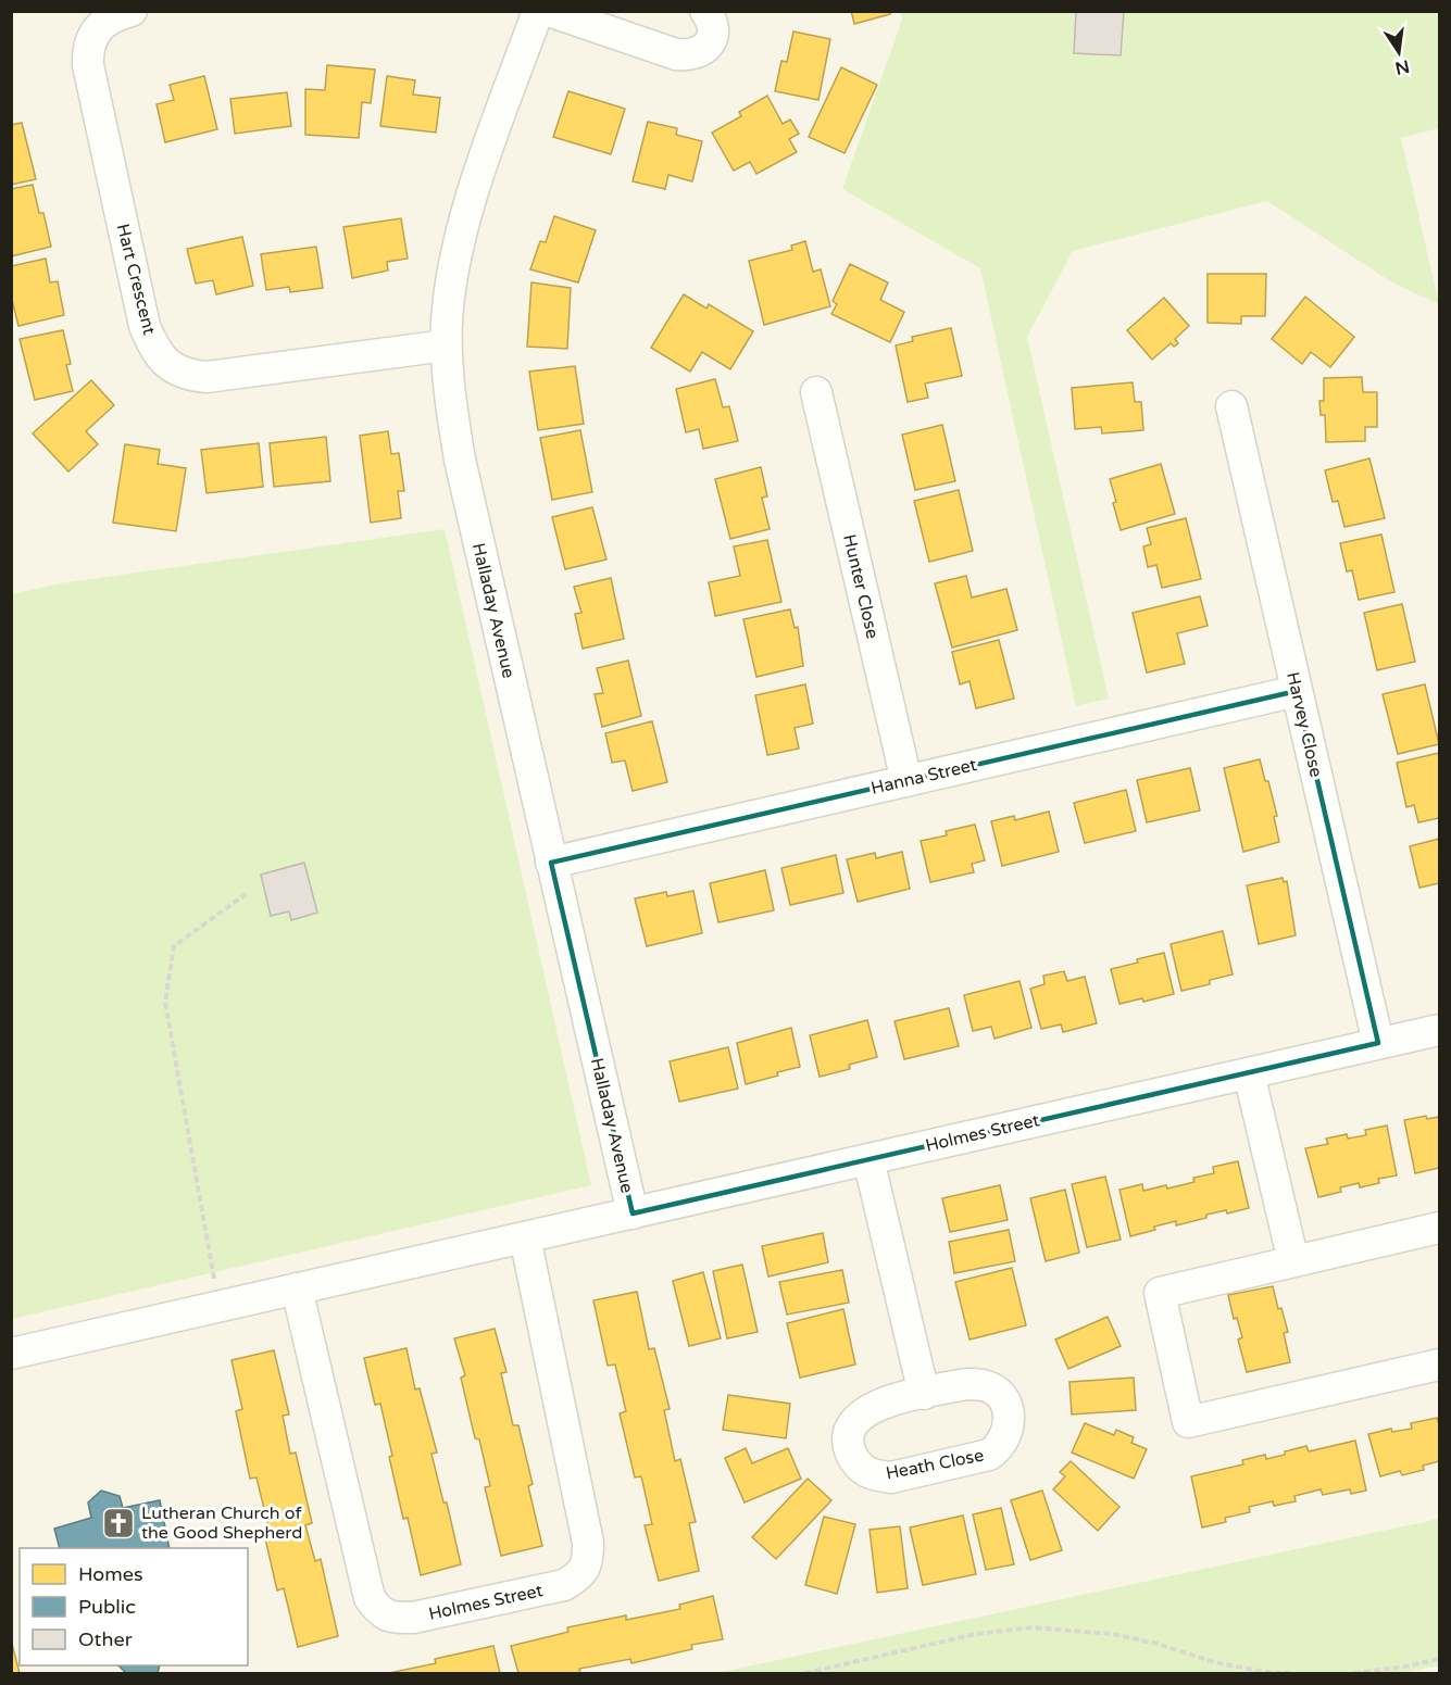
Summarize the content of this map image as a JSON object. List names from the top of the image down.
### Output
{
  "streets": {
    "street": [
      "Hart Crescent",
      "Hunter Close",
      "Halladay Avenue",
      "Harvey Close",
      "Hanna Street",
      "Holmes Street",
      "Heath Close"
    ]
  },
  "crossings": [
    ["Hart Crescent", "Halladay Avenue"],
    ["Hunter Close", "Hanna Street"],
    ["Halladay Avenue", "Hanna Street"],
    ["Halladay Avenue", "Holmes Street"],
    ["Harvey Close", "Hanna Street"],
    ["Harvey Close", "Holmes Street"]
  ],
  "places": {
    "church": ["Lutheran Church of the Good Shepherd"]
  },
  "legend": ["Homes", "Public", "Other"],
  "north": "bottom"
}
